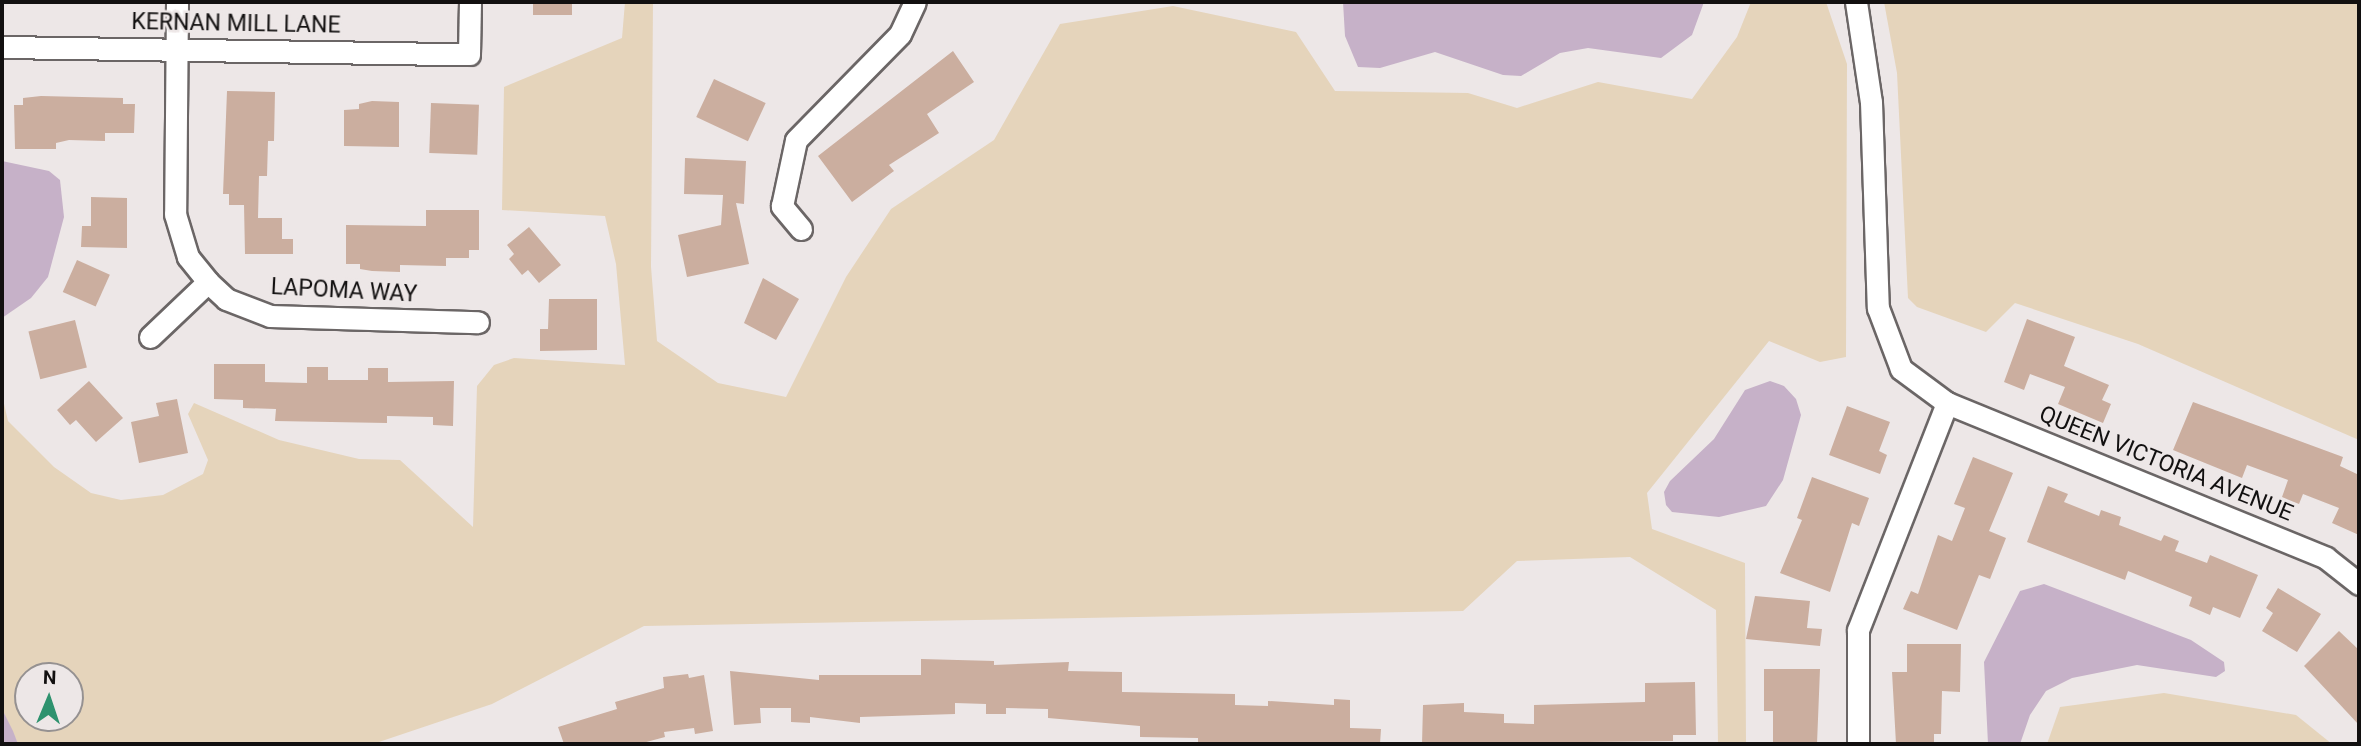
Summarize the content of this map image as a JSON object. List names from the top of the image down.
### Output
{
  "streets": {
    "street": ["KERNAN MILL LANE", "LAPOMA WAY", "QUEEN VICTORIA AVENUE"]
  },
  "crossings": [
    ["KERNAN MILL LANE", "LAPOMA WAY"]
  ],
  "north": "top"
}
